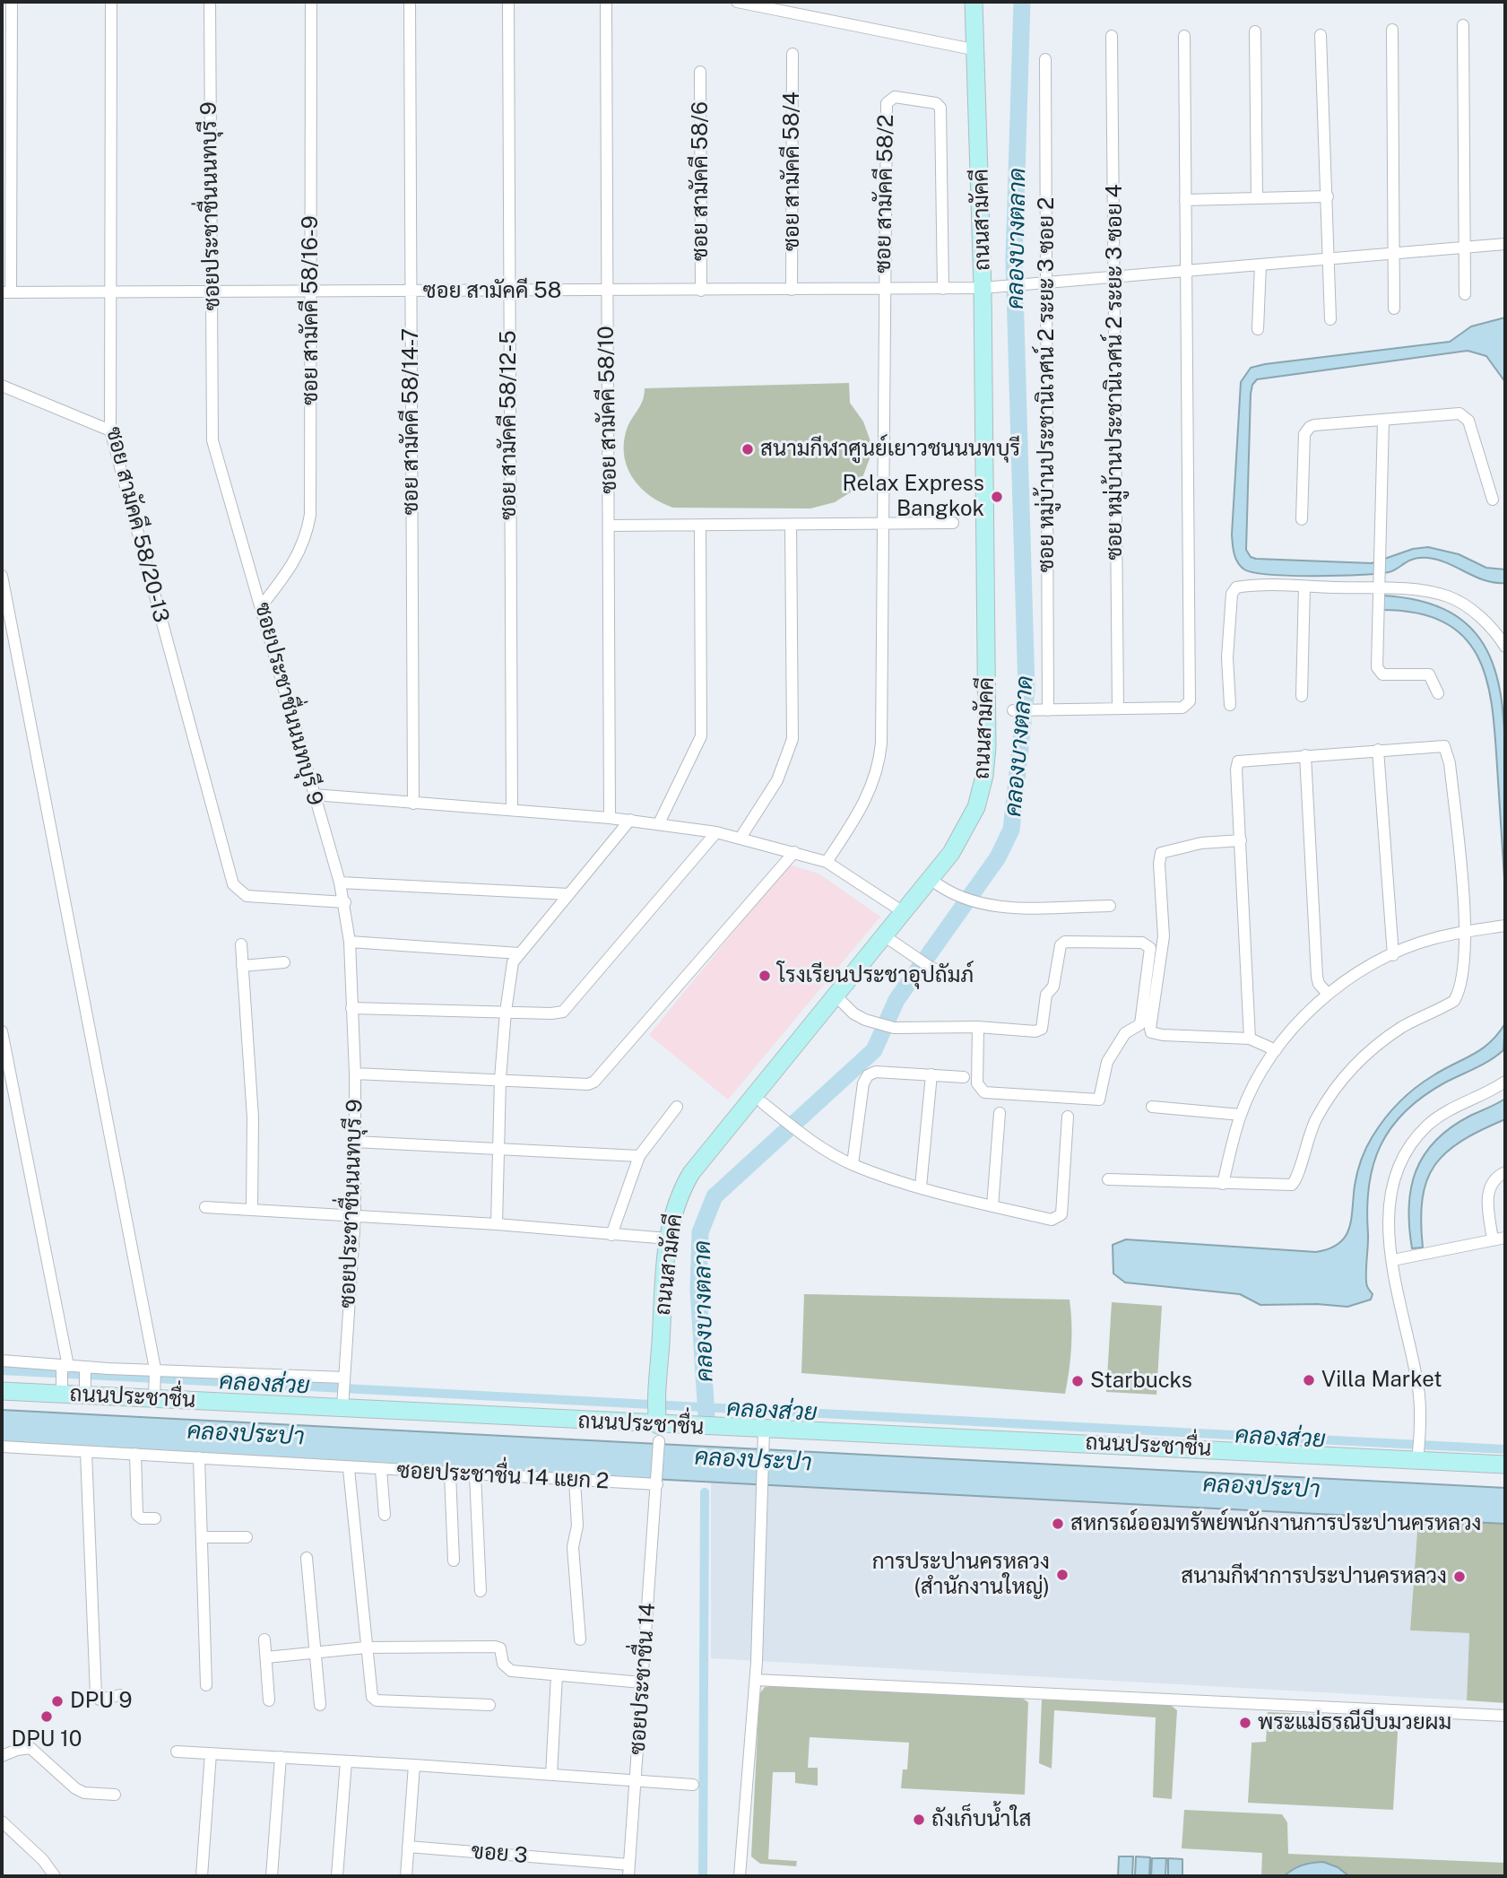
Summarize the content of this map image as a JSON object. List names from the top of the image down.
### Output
{
  "streets": {
    "main road": ["ถนนสามัคคี", "ถนนประชาชื่น"],
    "street": [
      "ซอย สามัคคี 58/4",
      "ซอย สามัคคี 58/6",
      "ซอย สามัคคี 58/2",
      "ซอยประชาชื่นนนทบุรี 9",
      "ซอย สามัคคี 58",
      "ซอย สามัคคี 58/16-9",
      "ซอย หมู่บ้านประชานิเวศน์ 2 ระยะ 3 ซอย 4",
      "ซอย หมู่บ้านประชานิเวศน์ 2 ระยะ 3 ซอย 2",
      "ซอย สามัคคี 58/10",
      "ซอย สามัคคี 58/14-7",
      "ซอย สามัคคี 58/12-5",
      "ซอย สามัคคี 58/20-13",
      "ซอยประชาชื่น 14 แยก 2",
      "ซอยประชาชื่น 14",
      "ขอย 3"
    ]
  },
  "crossings": [
    ["ซอย สามัคคี 58/4", "ซอย สามัคคี 58"],
    ["ซอย สามัคคี 58/6", "ซอย สามัคคี 58"],
    ["ซอย สามัคคี 58/2", "ซอย สามัคคี 58"],
    ["ซอยประชาชื่นนนทบุรี 9", "ซอย สามัคคี 58"],
    ["ซอยประชาชื่นนนทบุรี 9", "ซอย สามัคคี 58/16-9"],
    ["ซอยประชาชื่นนนทบุรี 9", "ซอย สามัคคี 58/20-13"],
    ["ซอยประชาชื่นนนทบุรี 9", "ถนนประชาชื่น"],
    ["ถนนสามัคคี", "ซอย สามัคคี 58"],
    ["ถนนสามัคคี", "ถนนประชาชื่น"],
    ["ถนนสามัคคี", "ซอยประชาชื่น 14"],
    ["ซอย สามัคคี 58", "ซอย สามัคคี 58/16-9"],
    ["ซอย สามัคคี 58", "ซอย หมู่บ้านประชานิเวศน์ 2 ระยะ 3 ซอย 4"],
    ["ซอย สามัคคี 58", "ซอย หมู่บ้านประชานิเวศน์ 2 ระยะ 3 ซอย 2"],
    ["ซอย สามัคคี 58", "ซอย สามัคคี 58/10"],
    ["ซอย สามัคคี 58", "ซอย สามัคคี 58/14-7"],
    ["ซอย สามัคคี 58", "ซอย สามัคคี 58/12-5"],
    ["ซอย สามัคคี 58", "ซอย สามัคคี 58/20-13"],
    ["ถนนประชาชื่น", "ซอยประชาชื่น 14"],
    ["ซอยประชาชื่น 14 แยก 2", "ซอยประชาชื่น 14"],
    ["ซอยประชาชื่น 14", "ขอย 3"]
  ],
  "water": ["คลองบางตลาด", "คลองส่วย", "คลองประปา"],
  "places": [
    "สนามกีฬาศูนย์เยาวชนนนทบุรี",
    "Relax Express Bangkok",
    "โรงเรียนประชาอุปถัมภ์",
    "Villa Market",
    "Starbucks",
    "สหกรณ์ออมทรัพย์พนักงานการประปานครหลวง",
    "การประปานครหลวง (สำนักงานใหญ่)",
    "สนามกีฬาการประปานครหลวง",
    "DPU 9",
    "DPU 10",
    "พระแม่ธรณีบีบมวยผม",
    "ถังเก็บน้ำใส"
  ]
}
